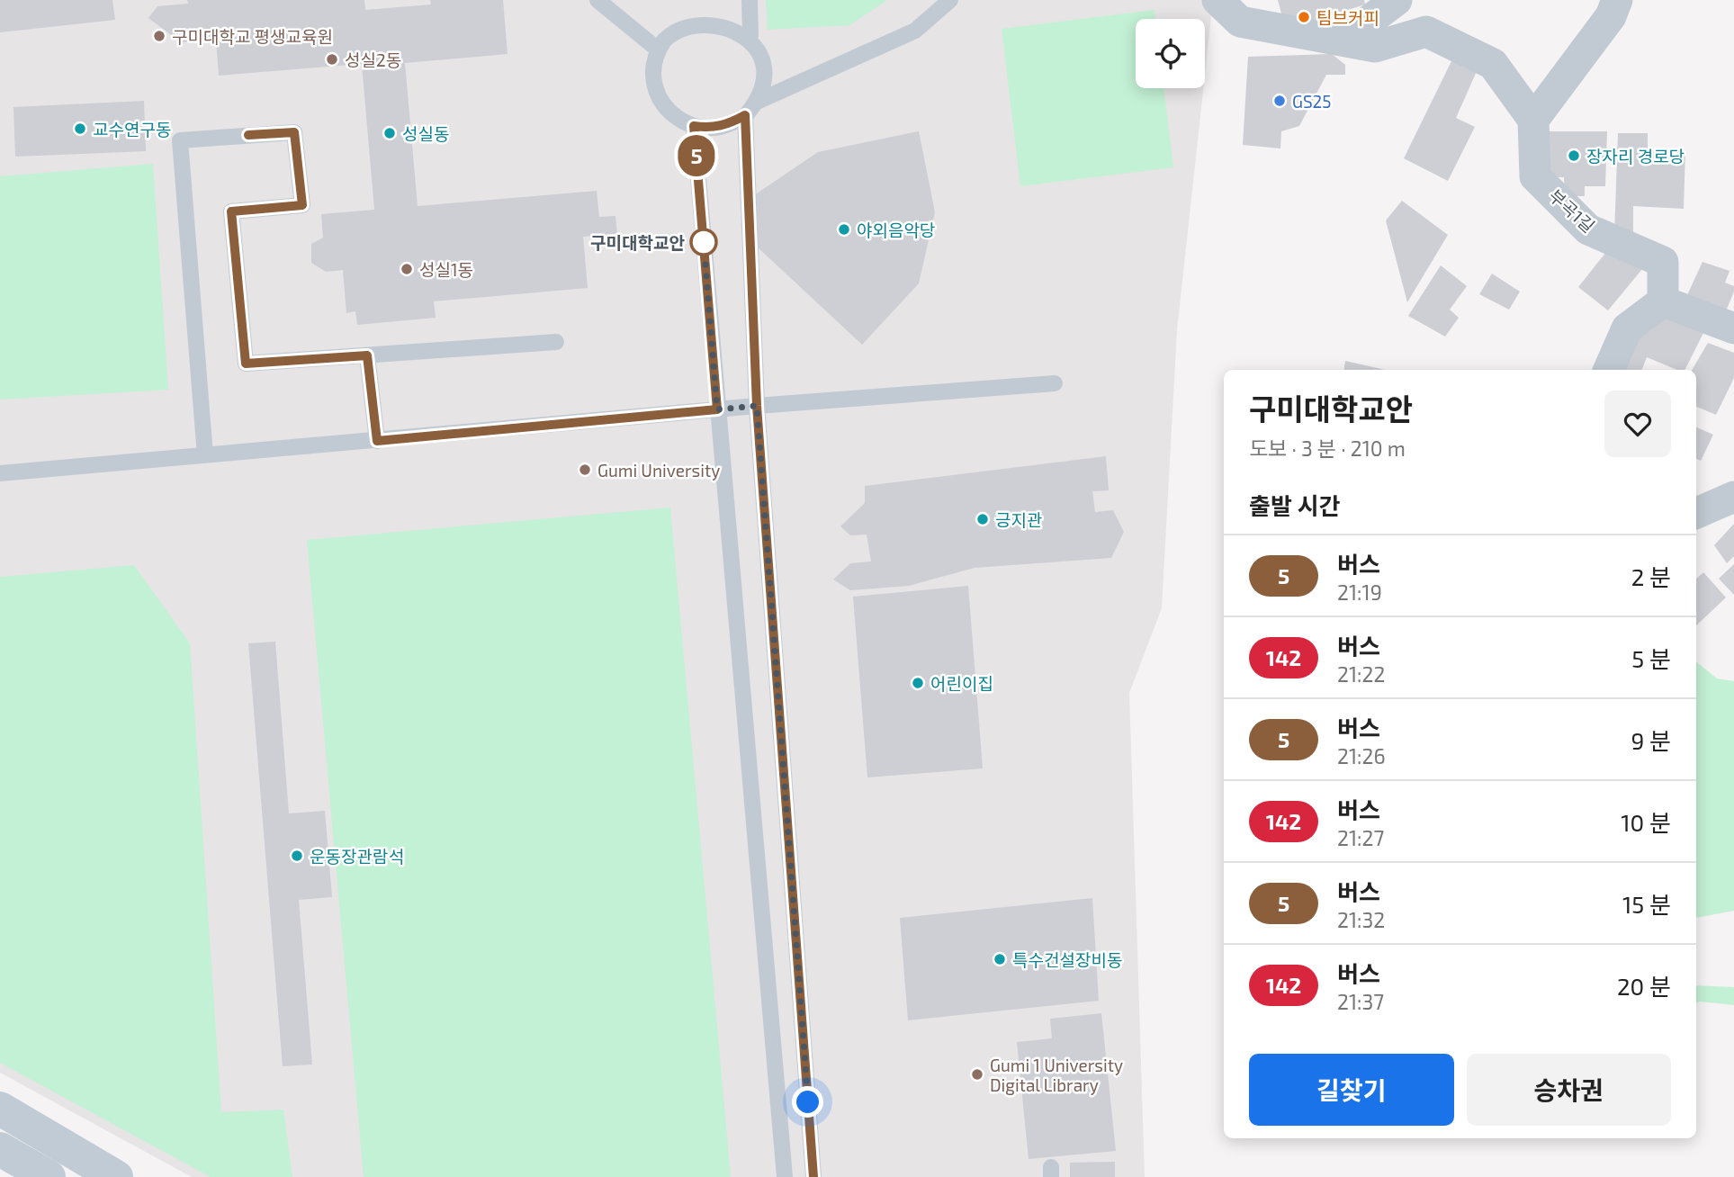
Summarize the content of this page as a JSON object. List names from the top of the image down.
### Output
{
  "streets": {
    "street": ["부곡1길"]
  },
  "places": [
    "팀브커피",
    "구미대학교 평생교육원",
    "성실2동",
    "GS25",
    "교수연구동",
    "성실동",
    "장자리 경로당",
    "야외음악당",
    "구미대학교안",
    "성실1동",
    "Gumi University",
    "긍지관",
    "어린이집",
    "운동장관람석",
    "특수건설장비동",
    "Gumi 1 University Digital Library"
  ],
  "lines": ["bus line 5"],
  "page": {
    "on_map": "5",
    "heading": [
      ["구미대학교안", "도보 · 3 분 · 210 m"],
      "출발 시간"
    ],
    "list": [
      {
        "mark": "5",
        "name": "버스",
        "note": "21:19",
        "value": "2 분"
      },
      {
        "mark": "142",
        "name": "버스",
        "note": "21:22",
        "value": "5 분"
      },
      {
        "mark": "5",
        "name": "버스",
        "note": "21:26",
        "value": "9 분"
      },
      {
        "mark": "142",
        "name": "버스",
        "note": "21:27",
        "value": "10 분"
      },
      {
        "mark": "5",
        "name": "버스",
        "note": "21:32",
        "value": "15 분"
      },
      {
        "mark": "142",
        "name": "버스",
        "note": "21:37",
        "value": "20 분"
      }
    ],
    "buttons": ["길찾기", "승차권"]
  }
}
